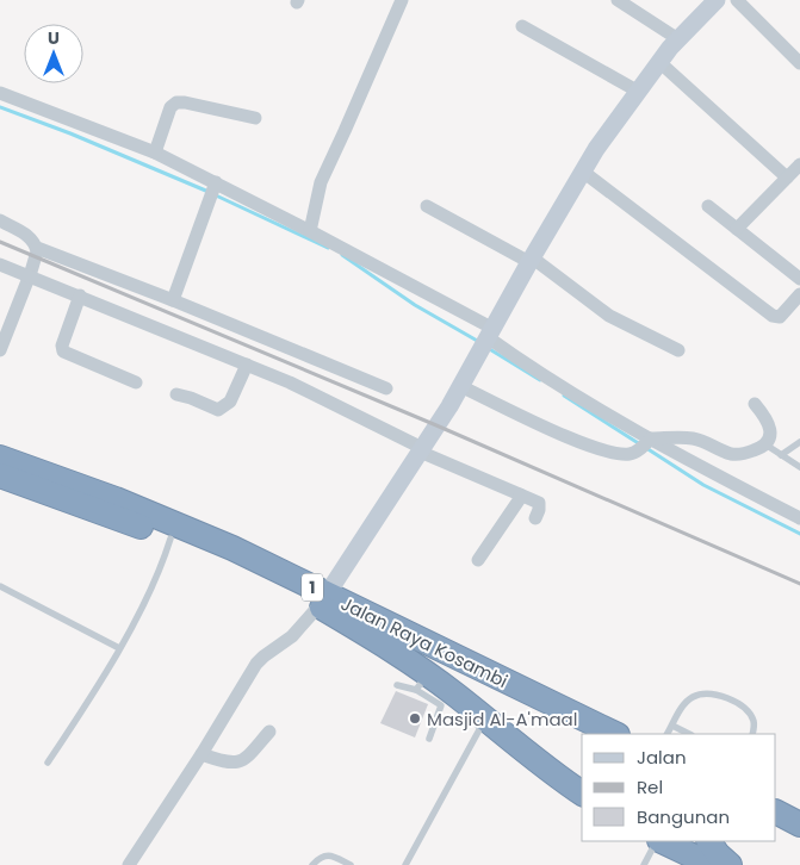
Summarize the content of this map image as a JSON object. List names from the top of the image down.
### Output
{
  "streets": {
    "highway": ["1", "Jalan Raya Kosambi"]
  },
  "places": ["Masjid Al-A'maal"],
  "legend": ["Jalan", "Rel", "Bangunan"],
  "north": "top"
}
